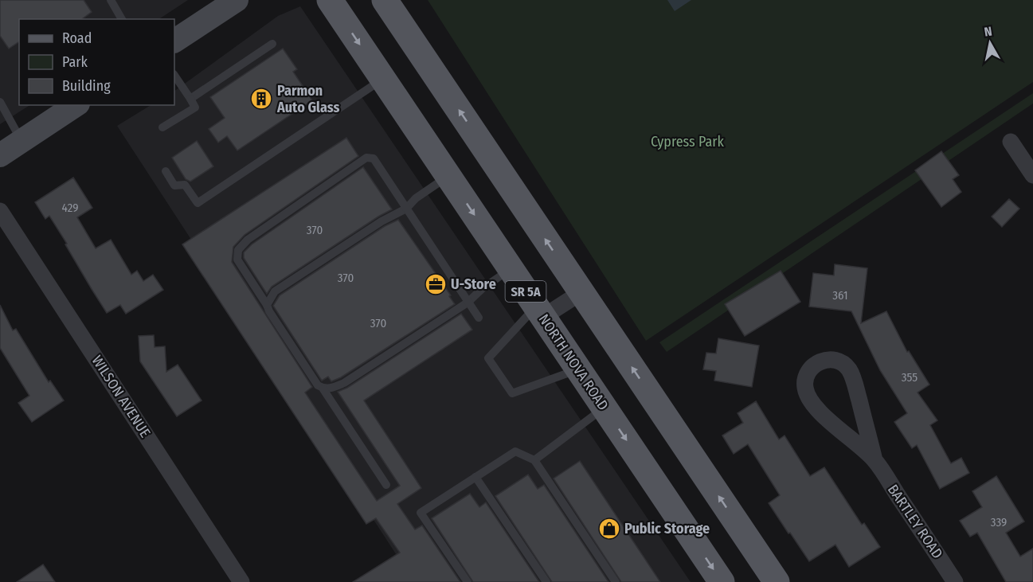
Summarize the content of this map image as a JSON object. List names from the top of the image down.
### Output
{
  "streets": {
    "main road": ["SR 5A", "NORTH NOVA ROAD"],
    "street": ["WILSON AVENUE", "BARTLEY ROAD"]
  },
  "parks": ["Cypress Park"],
  "places": {
    "building": ["Parmon Auto Glass"],
    "office": ["U-Store"],
    "shop": ["Public Storage"]
  },
  "house_numbers": [
    "429",
    "370",
    "370",
    "361",
    "370",
    "355",
    "339"
  ],
  "legend": ["Road", "Park", "Building"],
  "north": "top"
}
